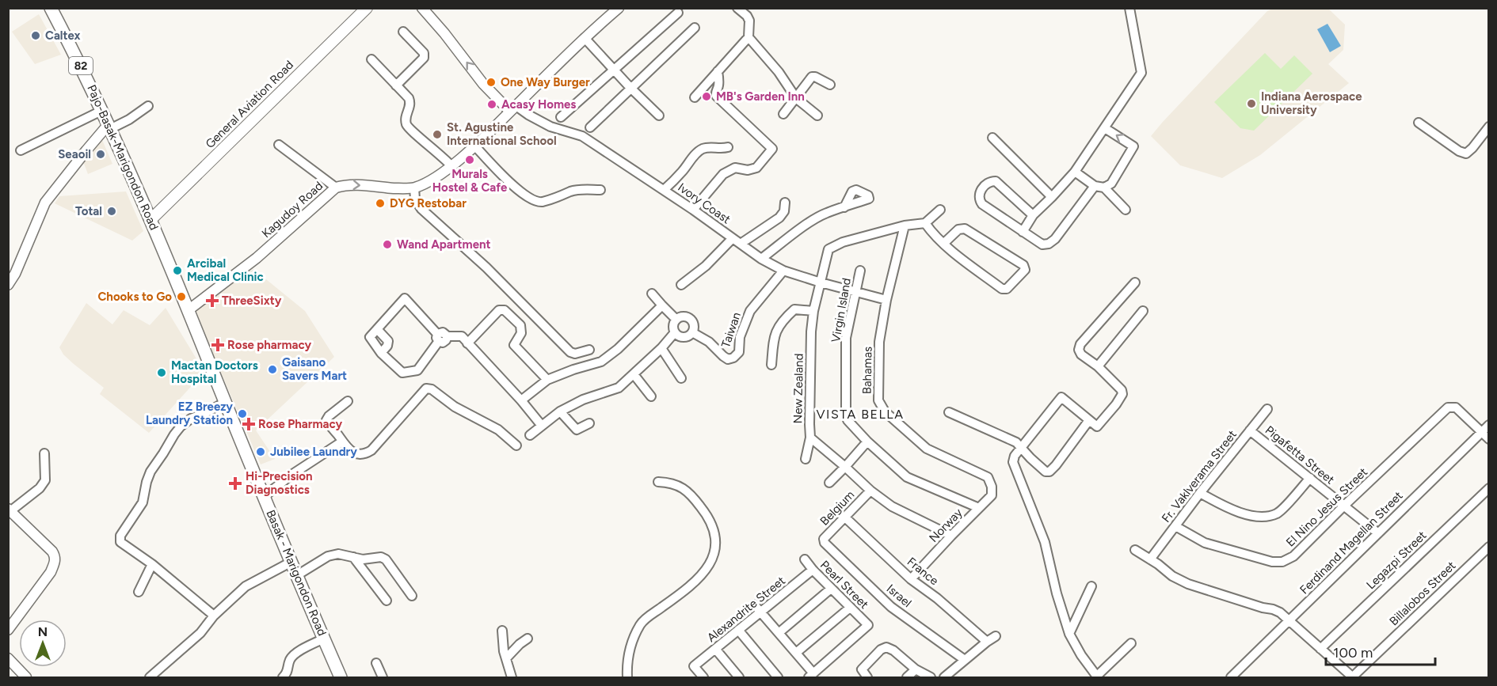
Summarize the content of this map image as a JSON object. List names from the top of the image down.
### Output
{
  "streets": {
    "main road": [
      "82",
      "General Aviation Road",
      "Pajo-Basak-Marigondon Road",
      "Basak - Marigondon Road"
    ],
    "street": [
      "Ivory Coast",
      "Kagudoy Road",
      "Virgin Island",
      "Taiwan",
      "Bahamas",
      "New Zealand",
      "Pigafetta Street",
      "Fr. Vaklverama Street",
      "El Nino Jesus Street",
      "Belgium",
      "Norway",
      "Ferdinand Magellan Street",
      "Legazpi Street",
      "France",
      "Pearl Street",
      "Billalobos Street",
      "Israel",
      "Alexandrite Street"
    ]
  },
  "crossings": [
    ["General Aviation Road", "Pajo-Basak-Marigondon Road"],
    ["Pajo-Basak-Marigondon Road", "Kagudoy Road"],
    ["Pajo-Basak-Marigondon Road", "Basak - Marigondon Road"],
    ["Ivory Coast", "Kagudoy Road"],
    ["Ivory Coast", "Virgin Island"],
    ["Ivory Coast", "Taiwan"],
    ["Ivory Coast", "Bahamas"],
    ["Ivory Coast", "New Zealand"],
    ["Kagudoy Road", "Basak - Marigondon Road"],
    ["Virgin Island", "Norway"],
    ["Bahamas", "New Zealand"],
    ["Bahamas", "Norway"],
    ["New Zealand", "Belgium"],
    ["New Zealand", "Norway"],
    ["Pigafetta Street", "Fr. Vaklverama Street"],
    ["Pigafetta Street", "El Nino Jesus Street"],
    ["Pigafetta Street", "Ferdinand Magellan Street"],
    ["Fr. Vaklverama Street", "El Nino Jesus Street"],
    ["El Nino Jesus Street", "Ferdinand Magellan Street"],
    ["Belgium", "France"],
    ["Belgium", "Israel"],
    ["Norway", "France"],
    ["Pearl Street", "Alexandrite Street"]
  ],
  "districts": ["VISTA BELLA"],
  "places": {
    "other": [
      "Caltex",
      "One Way Burger",
      "MB's Garden Inn",
      "Indiana Aerospace University",
      "Acasy Homes",
      "St. Agustine International School",
      "Seaoil",
      "Murals Hostel & Cafe",
      "DYG Restobar",
      "Total",
      "Wand Apartment",
      "Arcibal Medical Clinic",
      "Chooks to Go",
      "Gaisano Savers Mart",
      "Mactan Doctors Hospital",
      "EZ Breezy Laundry Station",
      "Jubilee Laundry"
    ],
    "health": [
      "ThreeSixty",
      "Rose pharmacy",
      "Rose Pharmacy",
      "Hi-Precision Diagnostics"
    ]
  },
  "scale_bar": "100 m",
  "north": "top"
}
